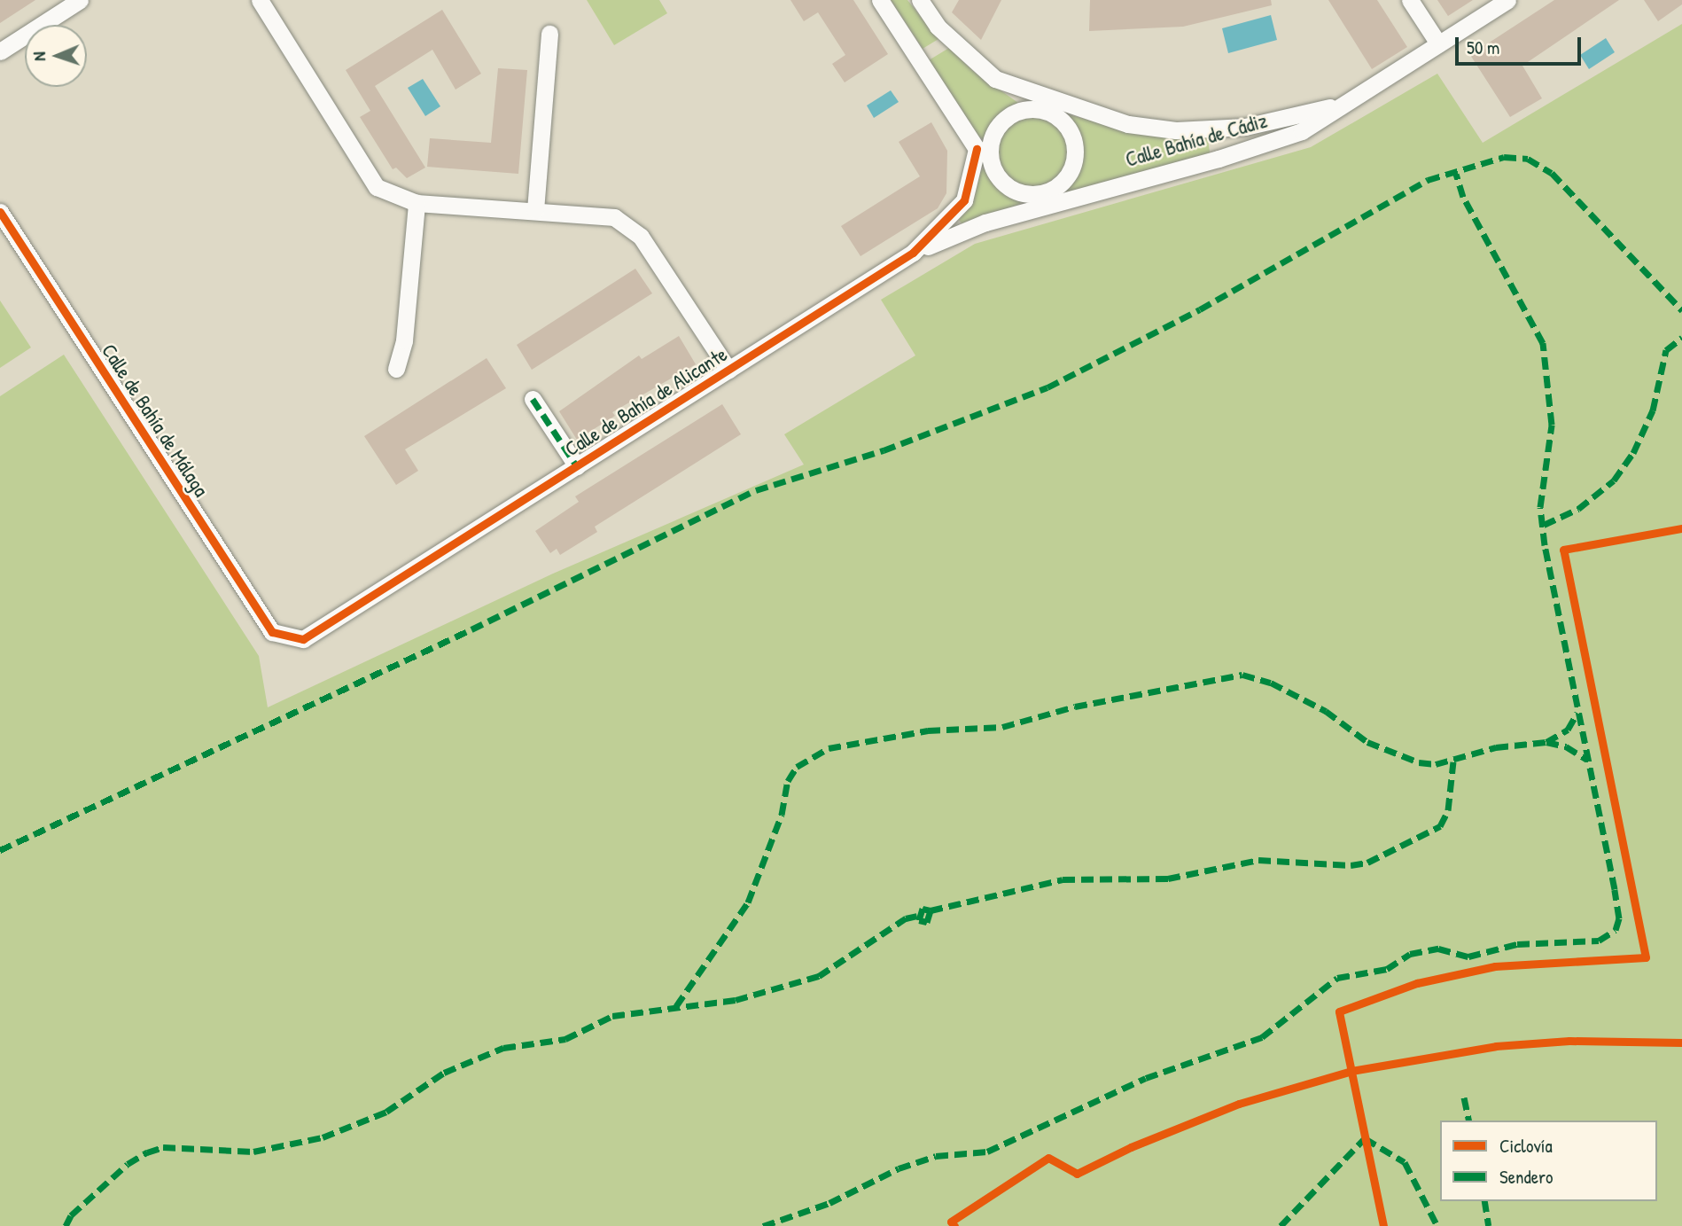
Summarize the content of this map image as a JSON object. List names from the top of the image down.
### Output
{
  "streets": {
    "street": ["Calle Bahía de Cádiz", "Calle de Bahía de Alicante", "Calle de Bahía de Málaga"]
  },
  "crossings": [
    ["Calle Bahía de Cádiz", "Calle de Bahía de Alicante"],
    ["Calle de Bahía de Alicante", "Calle de Bahía de Málaga"]
  ],
  "legend": ["Ciclovía", "Sendero"],
  "scale_bar": "50 m",
  "north": "left"
}
